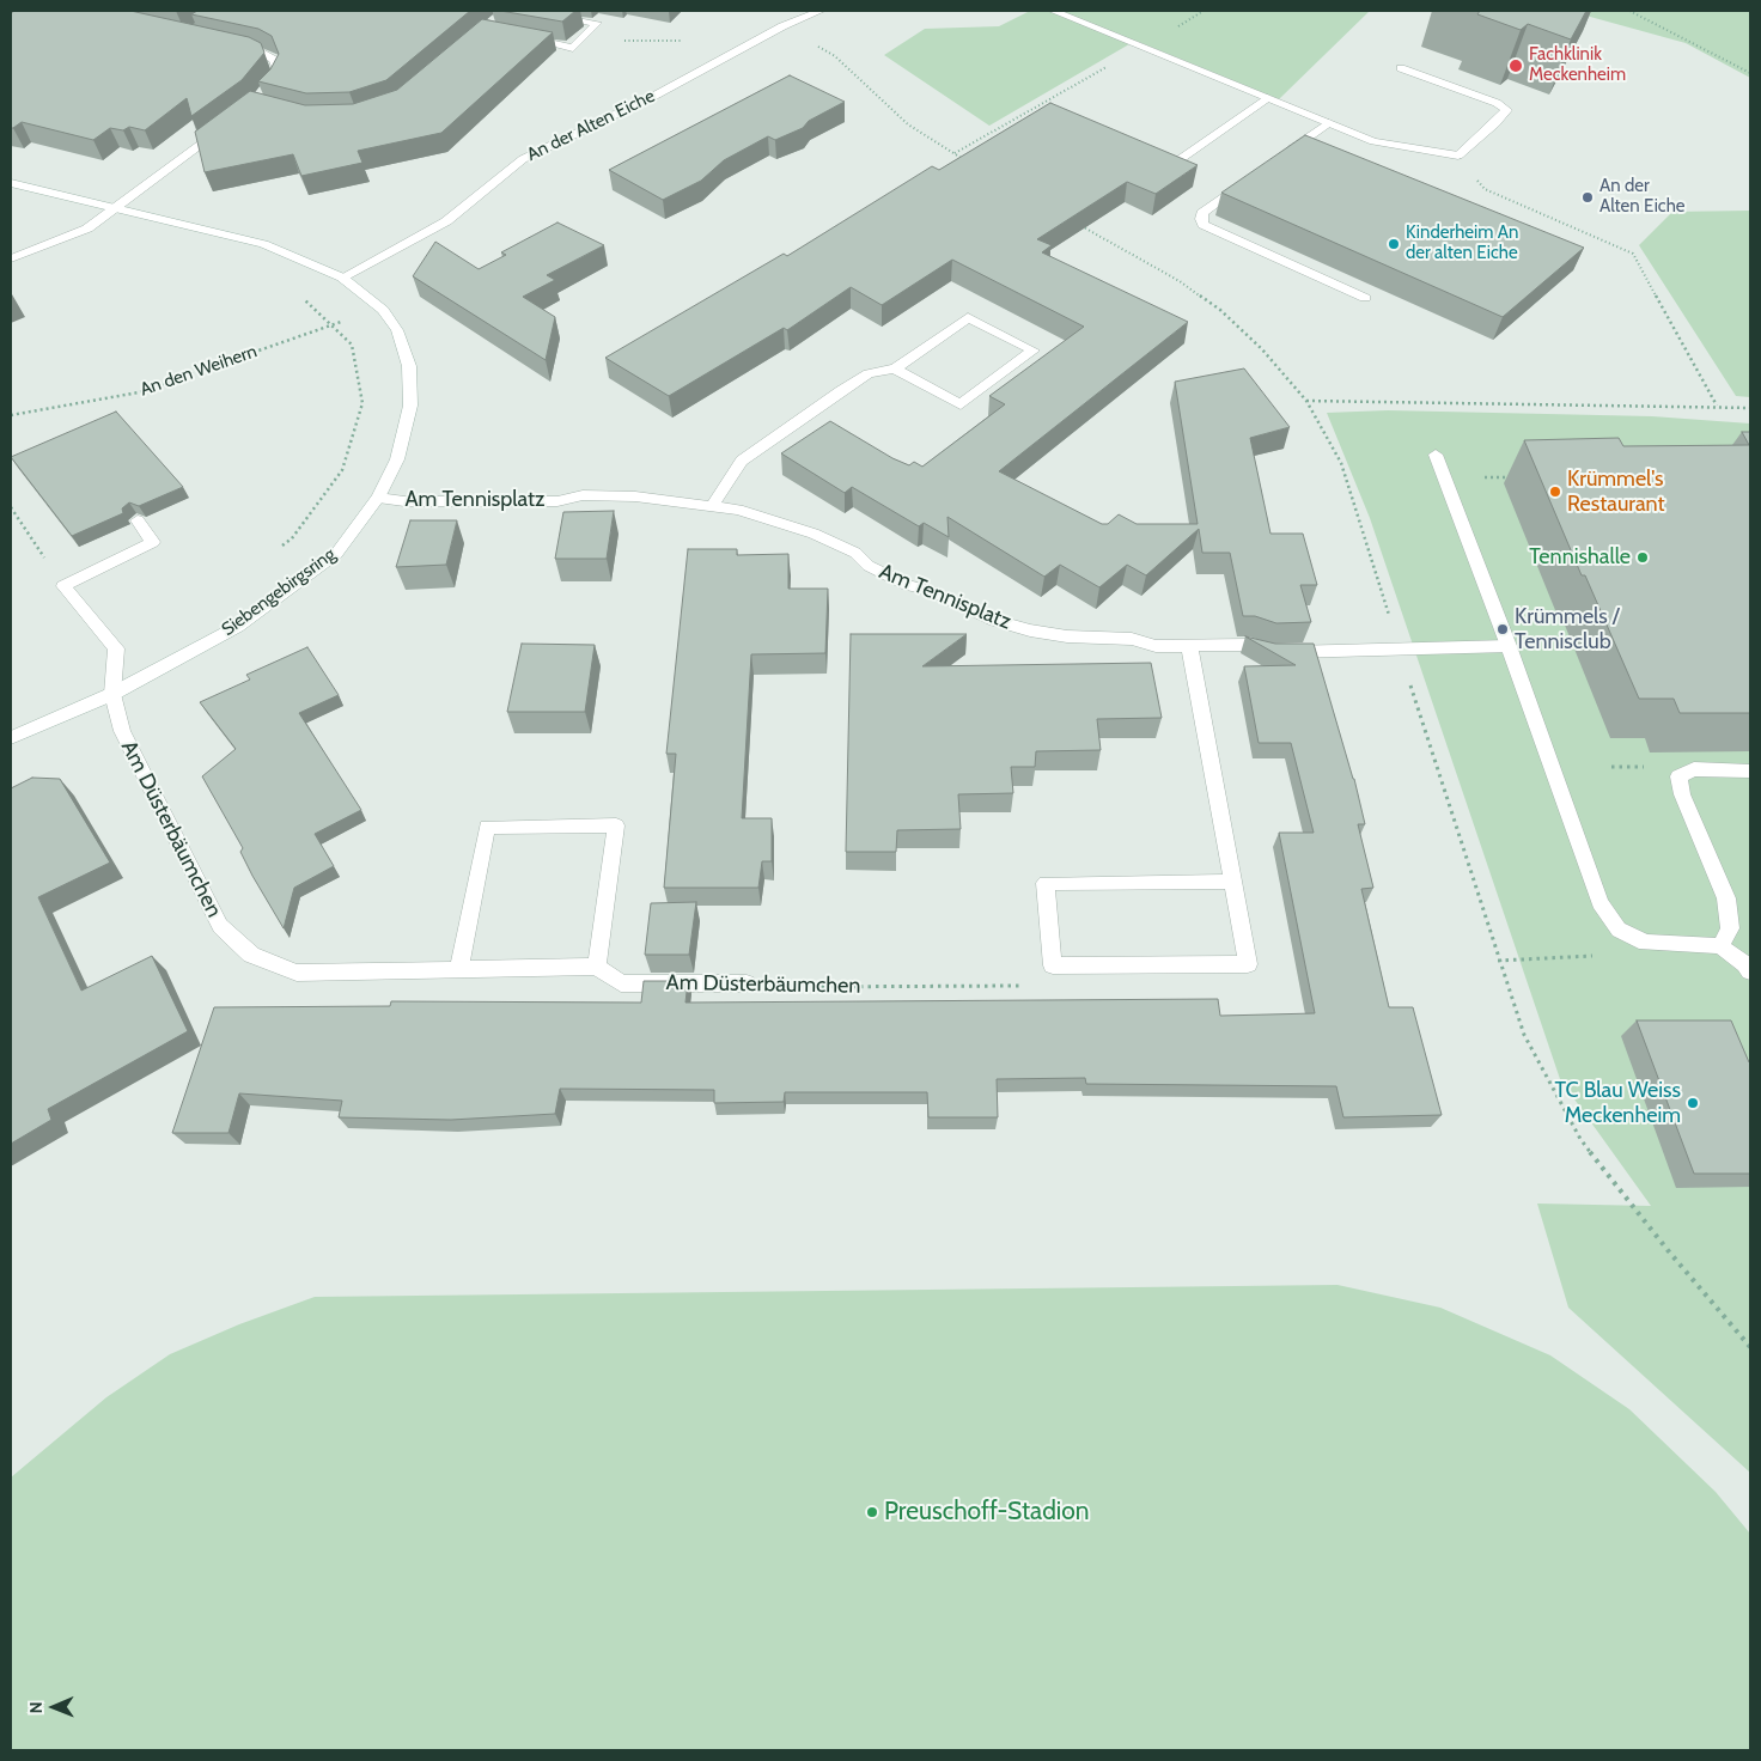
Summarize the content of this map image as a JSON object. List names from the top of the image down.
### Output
{
  "streets": {
    "street": [
      "An der Alten Eiche",
      "Am Tennisplatz",
      "Siebengebirgsring",
      "Am Düsterbäumchen"
    ],
    "path": ["An den Weihern"]
  },
  "crossings": [
    ["An der Alten Eiche", "Siebengebirgsring"],
    ["An den Weihern", "Siebengebirgsring"],
    ["Am Tennisplatz", "Siebengebirgsring"],
    ["Siebengebirgsring", "Am Düsterbäumchen"]
  ],
  "places": [
    "Fachklinik Meckenheim",
    "An der Alten Eiche",
    "Kinderheim An der alten Eiche",
    "Krümmel's Restaurant",
    "Tennishalle",
    "Krümmels / Tennisclub",
    "TC Blau Weiss Meckenheim",
    "Preuschoff-Stadion"
  ],
  "north": "left"
}
